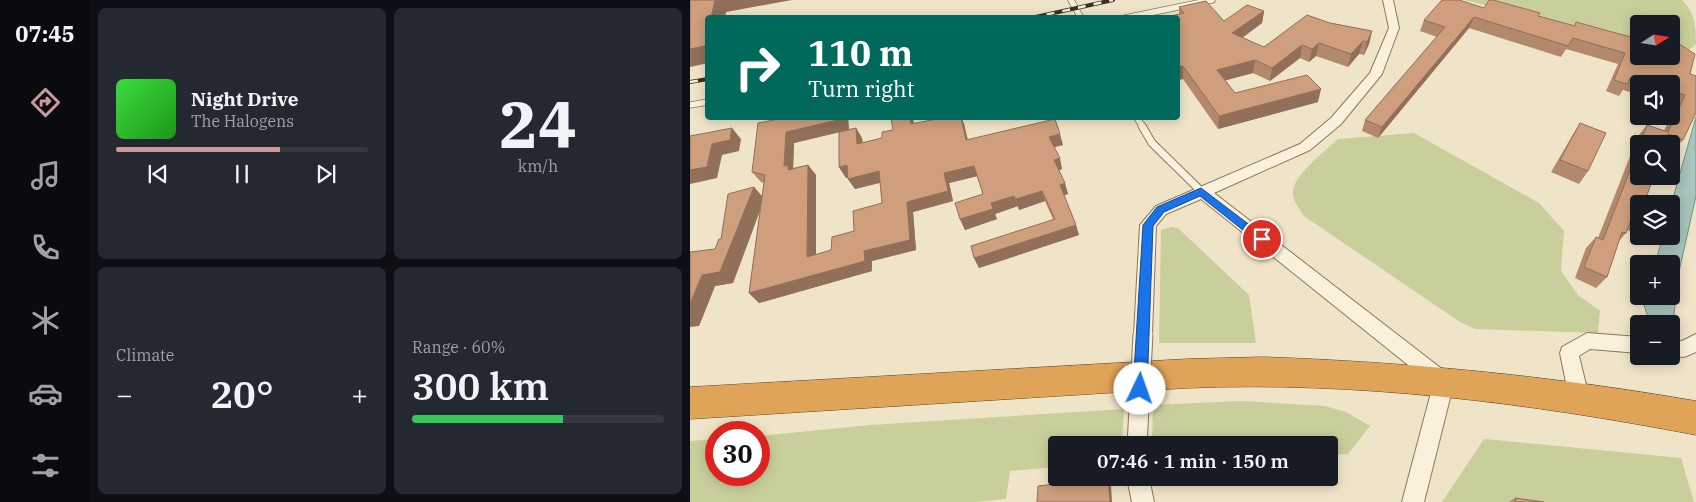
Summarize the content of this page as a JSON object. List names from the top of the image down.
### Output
{
  "north": "right",
  "page": {
    "tabs": "07:45",
    "tile": [
      ["24", "km/h"],
      "Climate",
      ["Range · 60%", "300 km"]
    ],
    "map_buttons": ["+", "−"],
    "turn": ["110 m", "Turn right"],
    "song": ["Night Drive", "The Halogens"],
    "heat": ["−", "20°", "+"],
    "limit": "30",
    "trip": "07:46 · 1 min · 150 m"
  }
}
